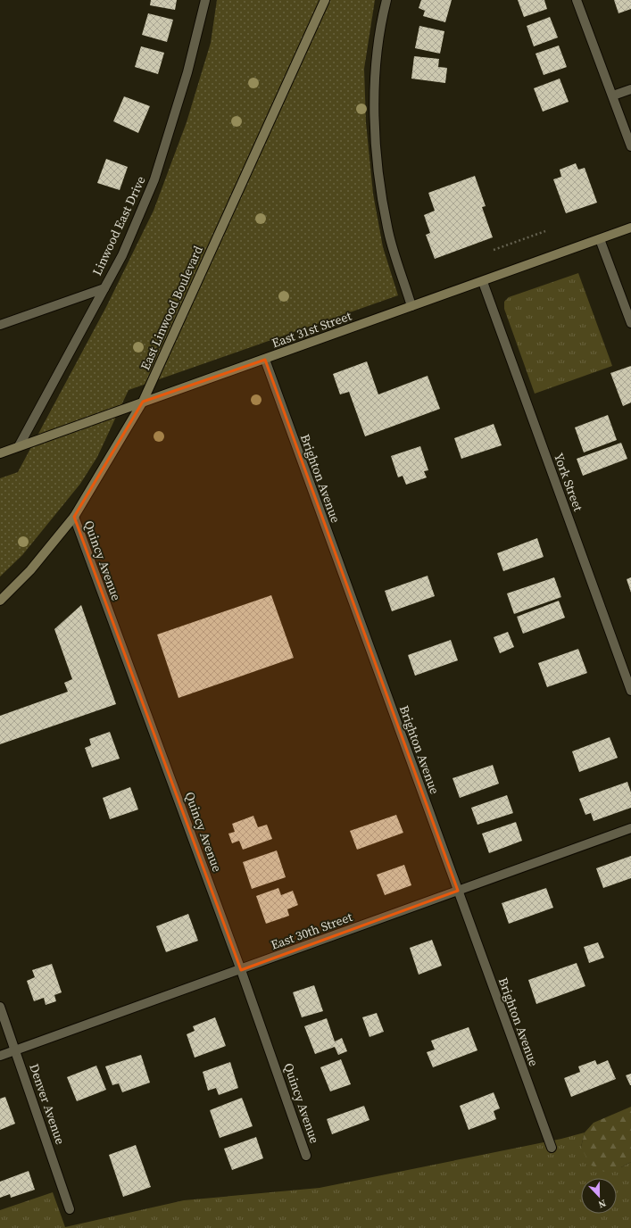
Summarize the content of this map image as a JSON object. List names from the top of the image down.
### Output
{
  "streets": {
    "main road": ["East Linwood Boulevard", "East 31st Street"],
    "street": [
      "Linwood East Drive",
      "Brighton Avenue",
      "York Street",
      "Quincy Avenue",
      "East 30th Street",
      "Denver Avenue"
    ]
  },
  "crossings": [
    ["Linwood East Drive", "East 31st Street"],
    ["East Linwood Boulevard", "East 31st Street"],
    ["East Linwood Boulevard", "Quincy Avenue"],
    ["East 31st Street", "Brighton Avenue"],
    ["East 31st Street", "York Street"],
    ["Brighton Avenue", "East 30th Street"],
    ["Quincy Avenue", "East 30th Street"],
    ["East 30th Street", "Denver Avenue"]
  ],
  "north": "bottom"
}
